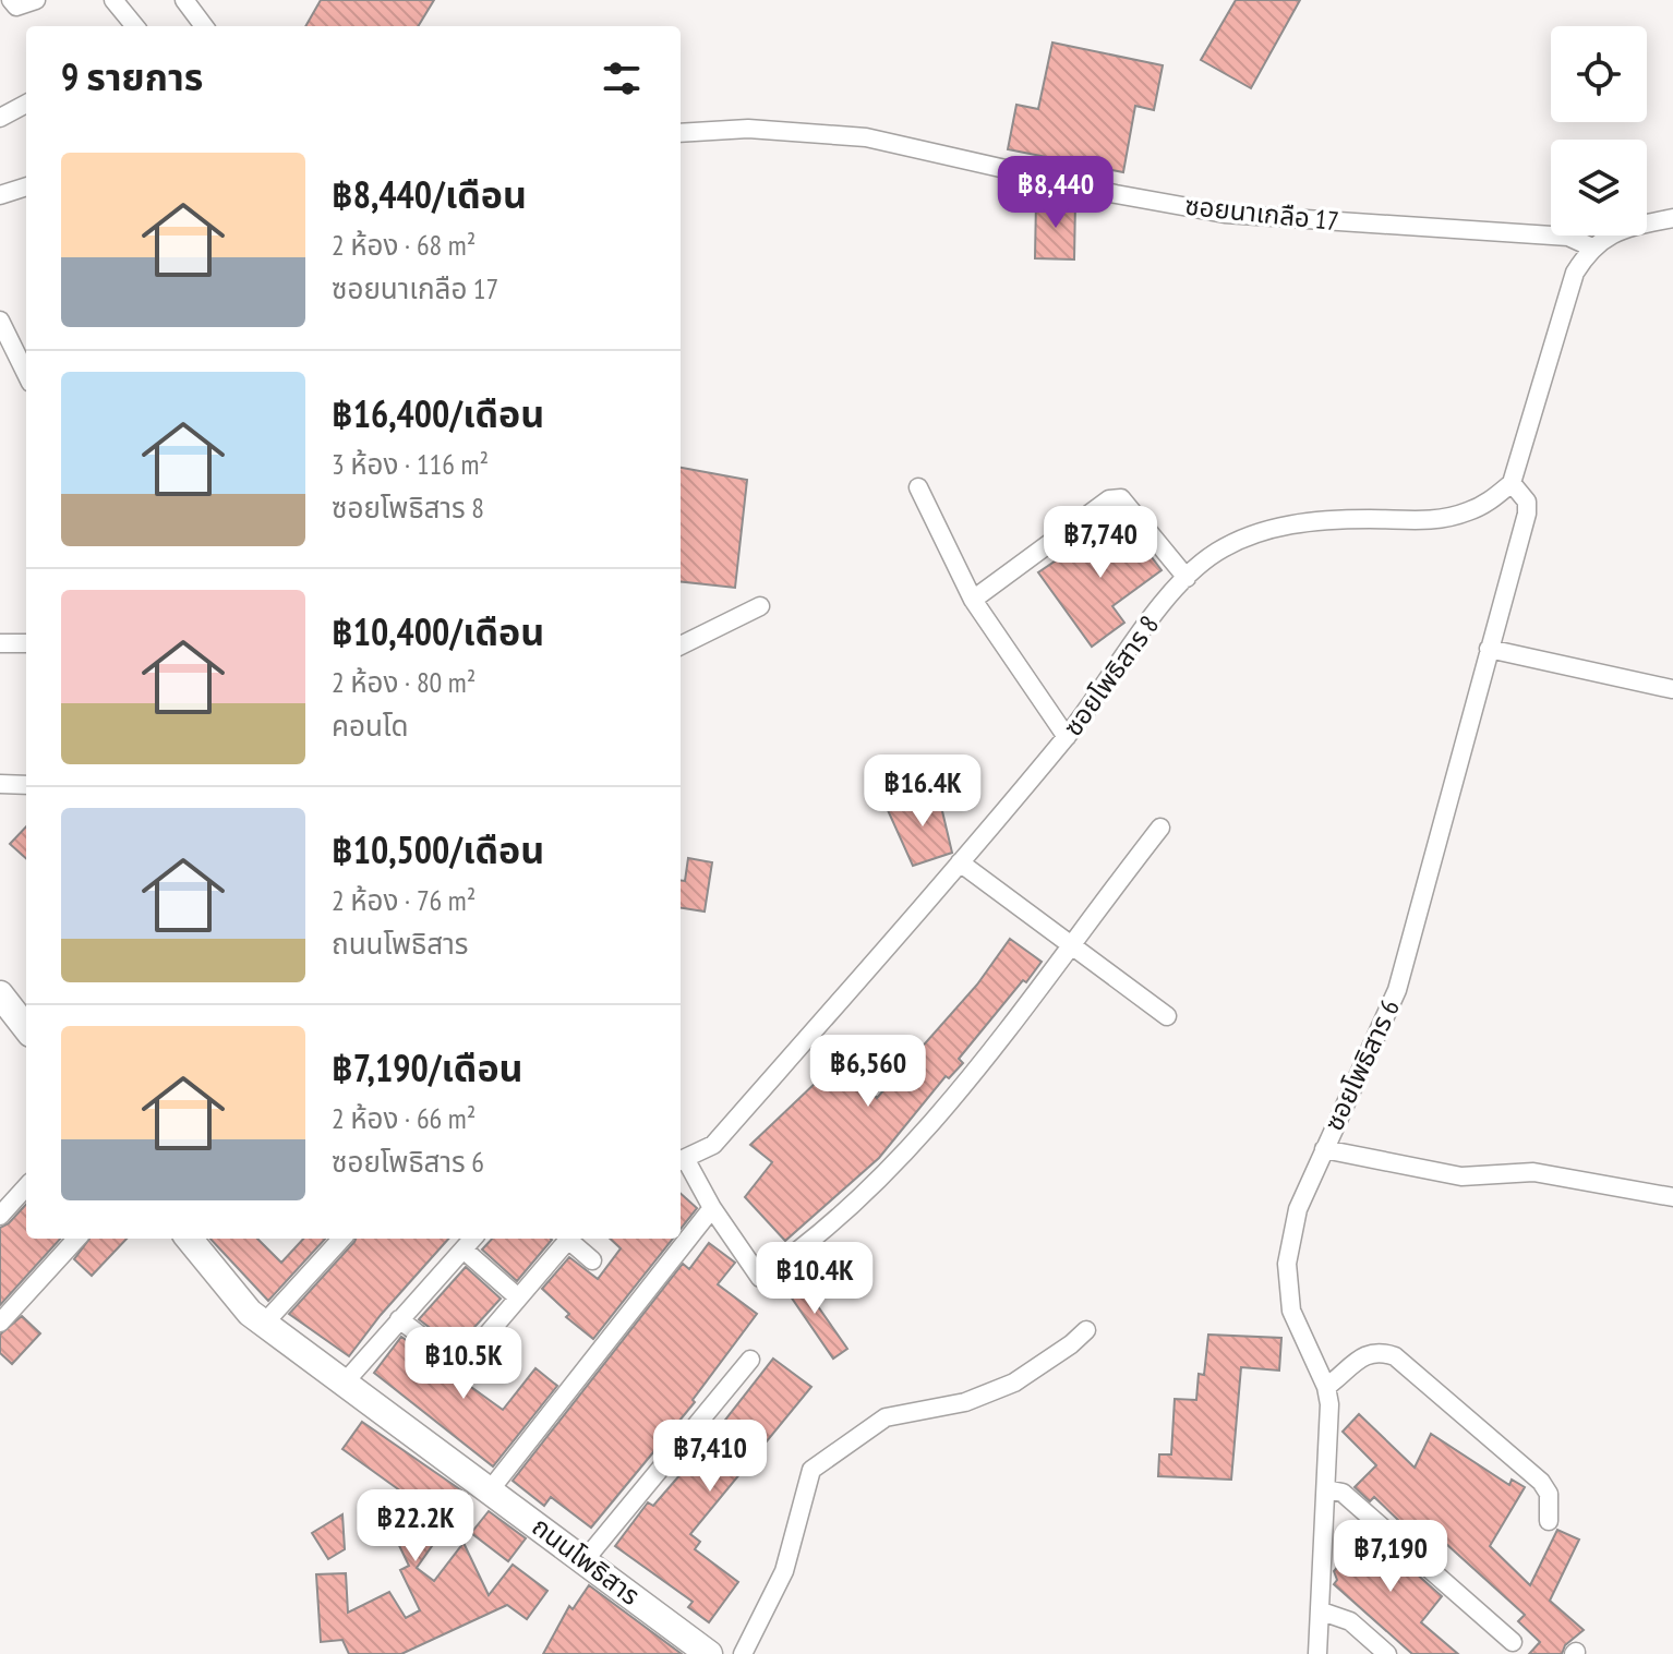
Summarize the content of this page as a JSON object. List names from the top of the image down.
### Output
{
  "streets": {
    "street": [
      "ซอยนาเกลือ 17",
      "ซอยโพธิสาร 8",
      "ซอยโพธิสาร 6",
      "ถนนโพธิสาร"
    ]
  },
  "crossings": [
    ["ซอยโพธิสาร 8", "ซอยโพธิสาร 6"]
  ],
  "page": {
    "heading": "9 รายการ",
    "list": [
      {
        "name": "฿8,440/เดือน",
        "note": "2 ห้อง · 68 m² · ซอยนาเกลือ 17"
      },
      {
        "name": "฿16,400/เดือน",
        "note": "3 ห้อง · 116 m² · ซอยโพธิสาร 8"
      },
      {
        "name": "฿10,400/เดือน",
        "note": "2 ห้อง · 80 m² · คอนโด"
      },
      {
        "name": "฿10,500/เดือน",
        "note": "2 ห้อง · 76 m² · ถนนโพธิสาร"
      },
      {
        "name": "฿7,190/เดือน",
        "note": "2 ห้อง · 66 m² · ซอยโพธิสาร 6"
      }
    ],
    "price": [
      "฿8,440",
      "฿7,740",
      "฿16.4K",
      "฿6,560",
      "฿10.4K",
      "฿10.5K",
      "฿7,410",
      "฿22.2K",
      "฿7,190"
    ]
  }
}
